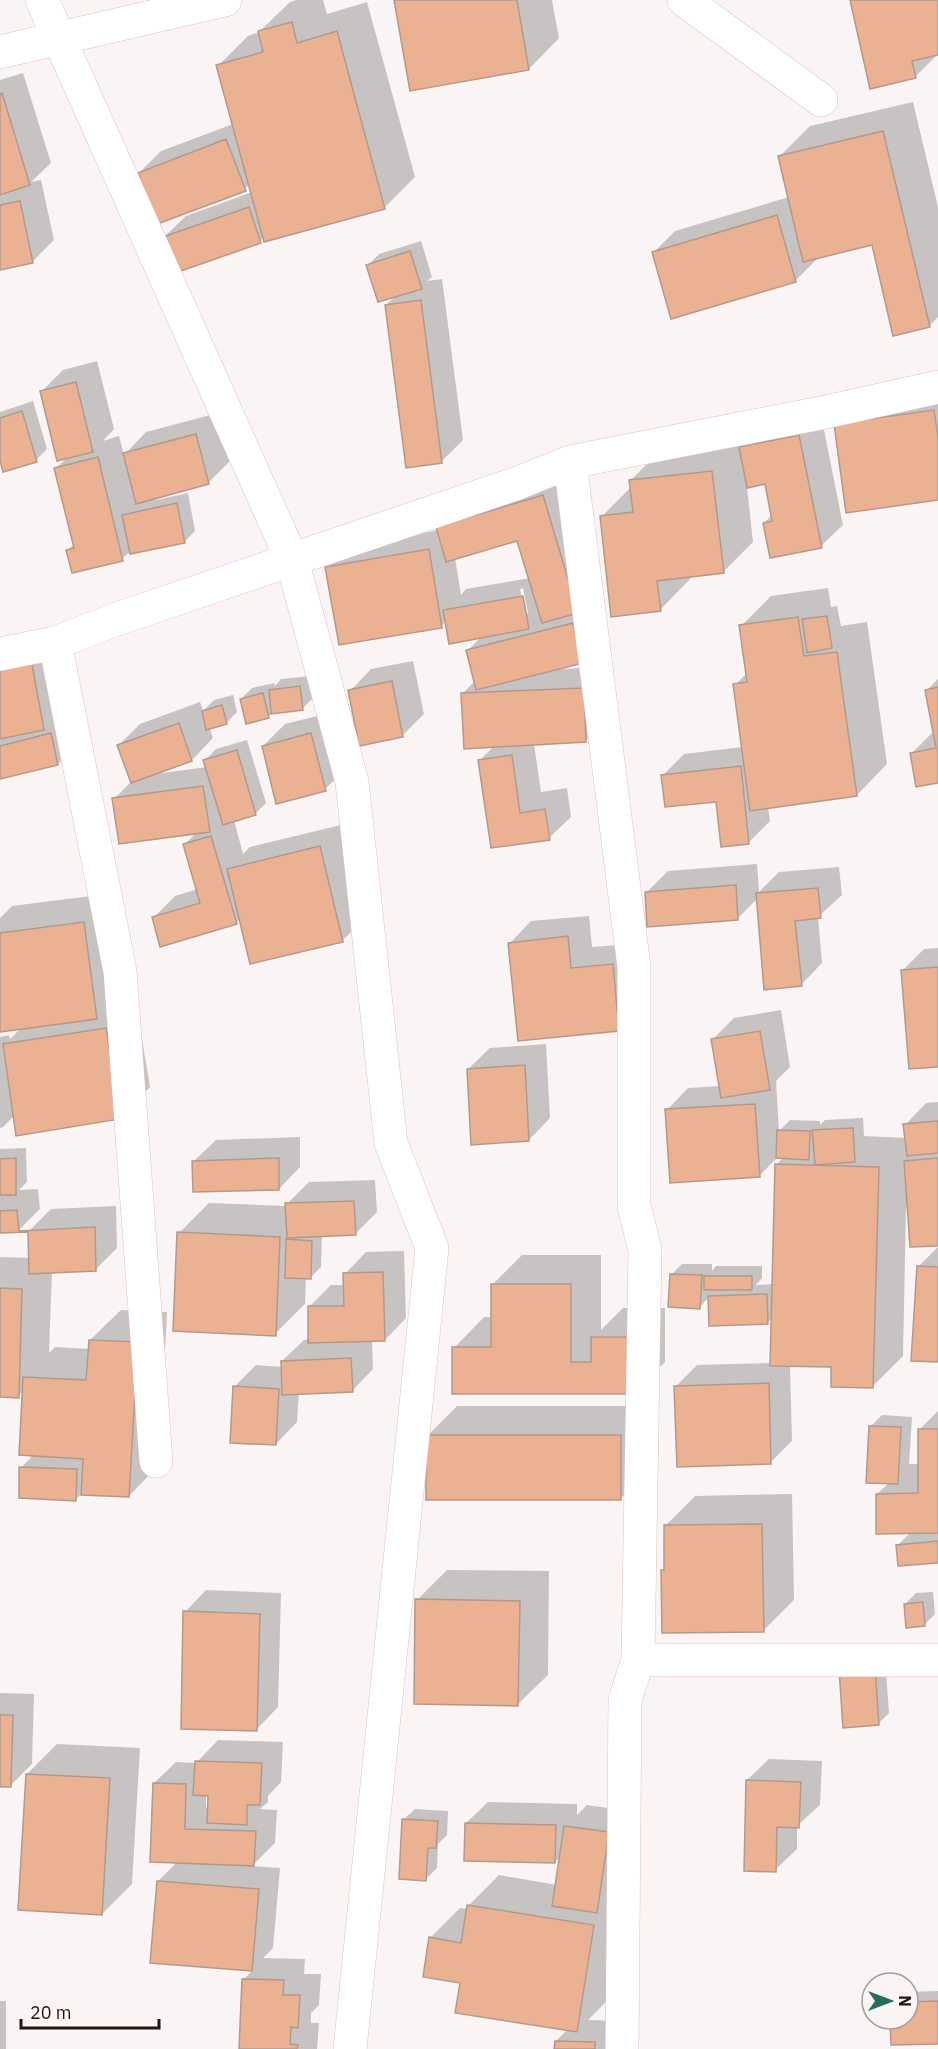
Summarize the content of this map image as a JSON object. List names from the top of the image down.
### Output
{
  "scale_bar": "20 m",
  "north": "right"
}
